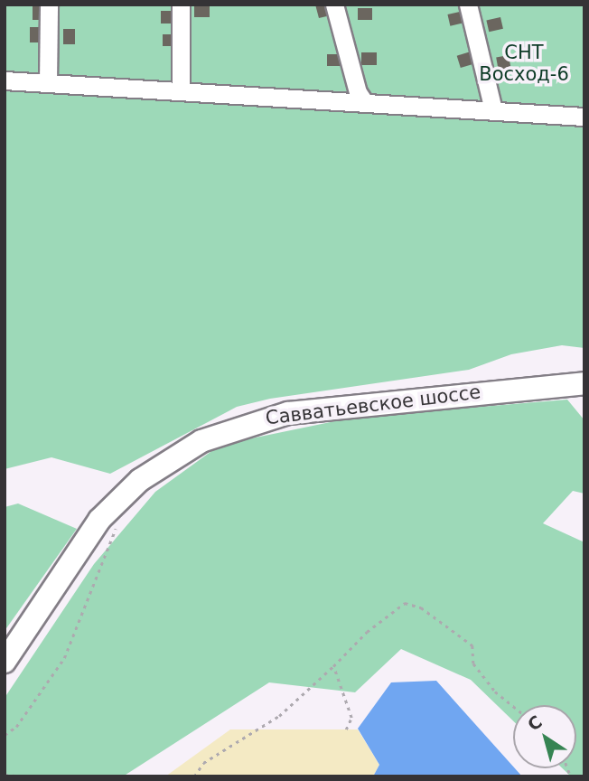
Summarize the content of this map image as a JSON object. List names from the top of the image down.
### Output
{
  "streets": {
    "main road": ["Савватьевское шоссе"]
  },
  "parks": ["СНТ Восход-6"],
  "north": "top left"
}
